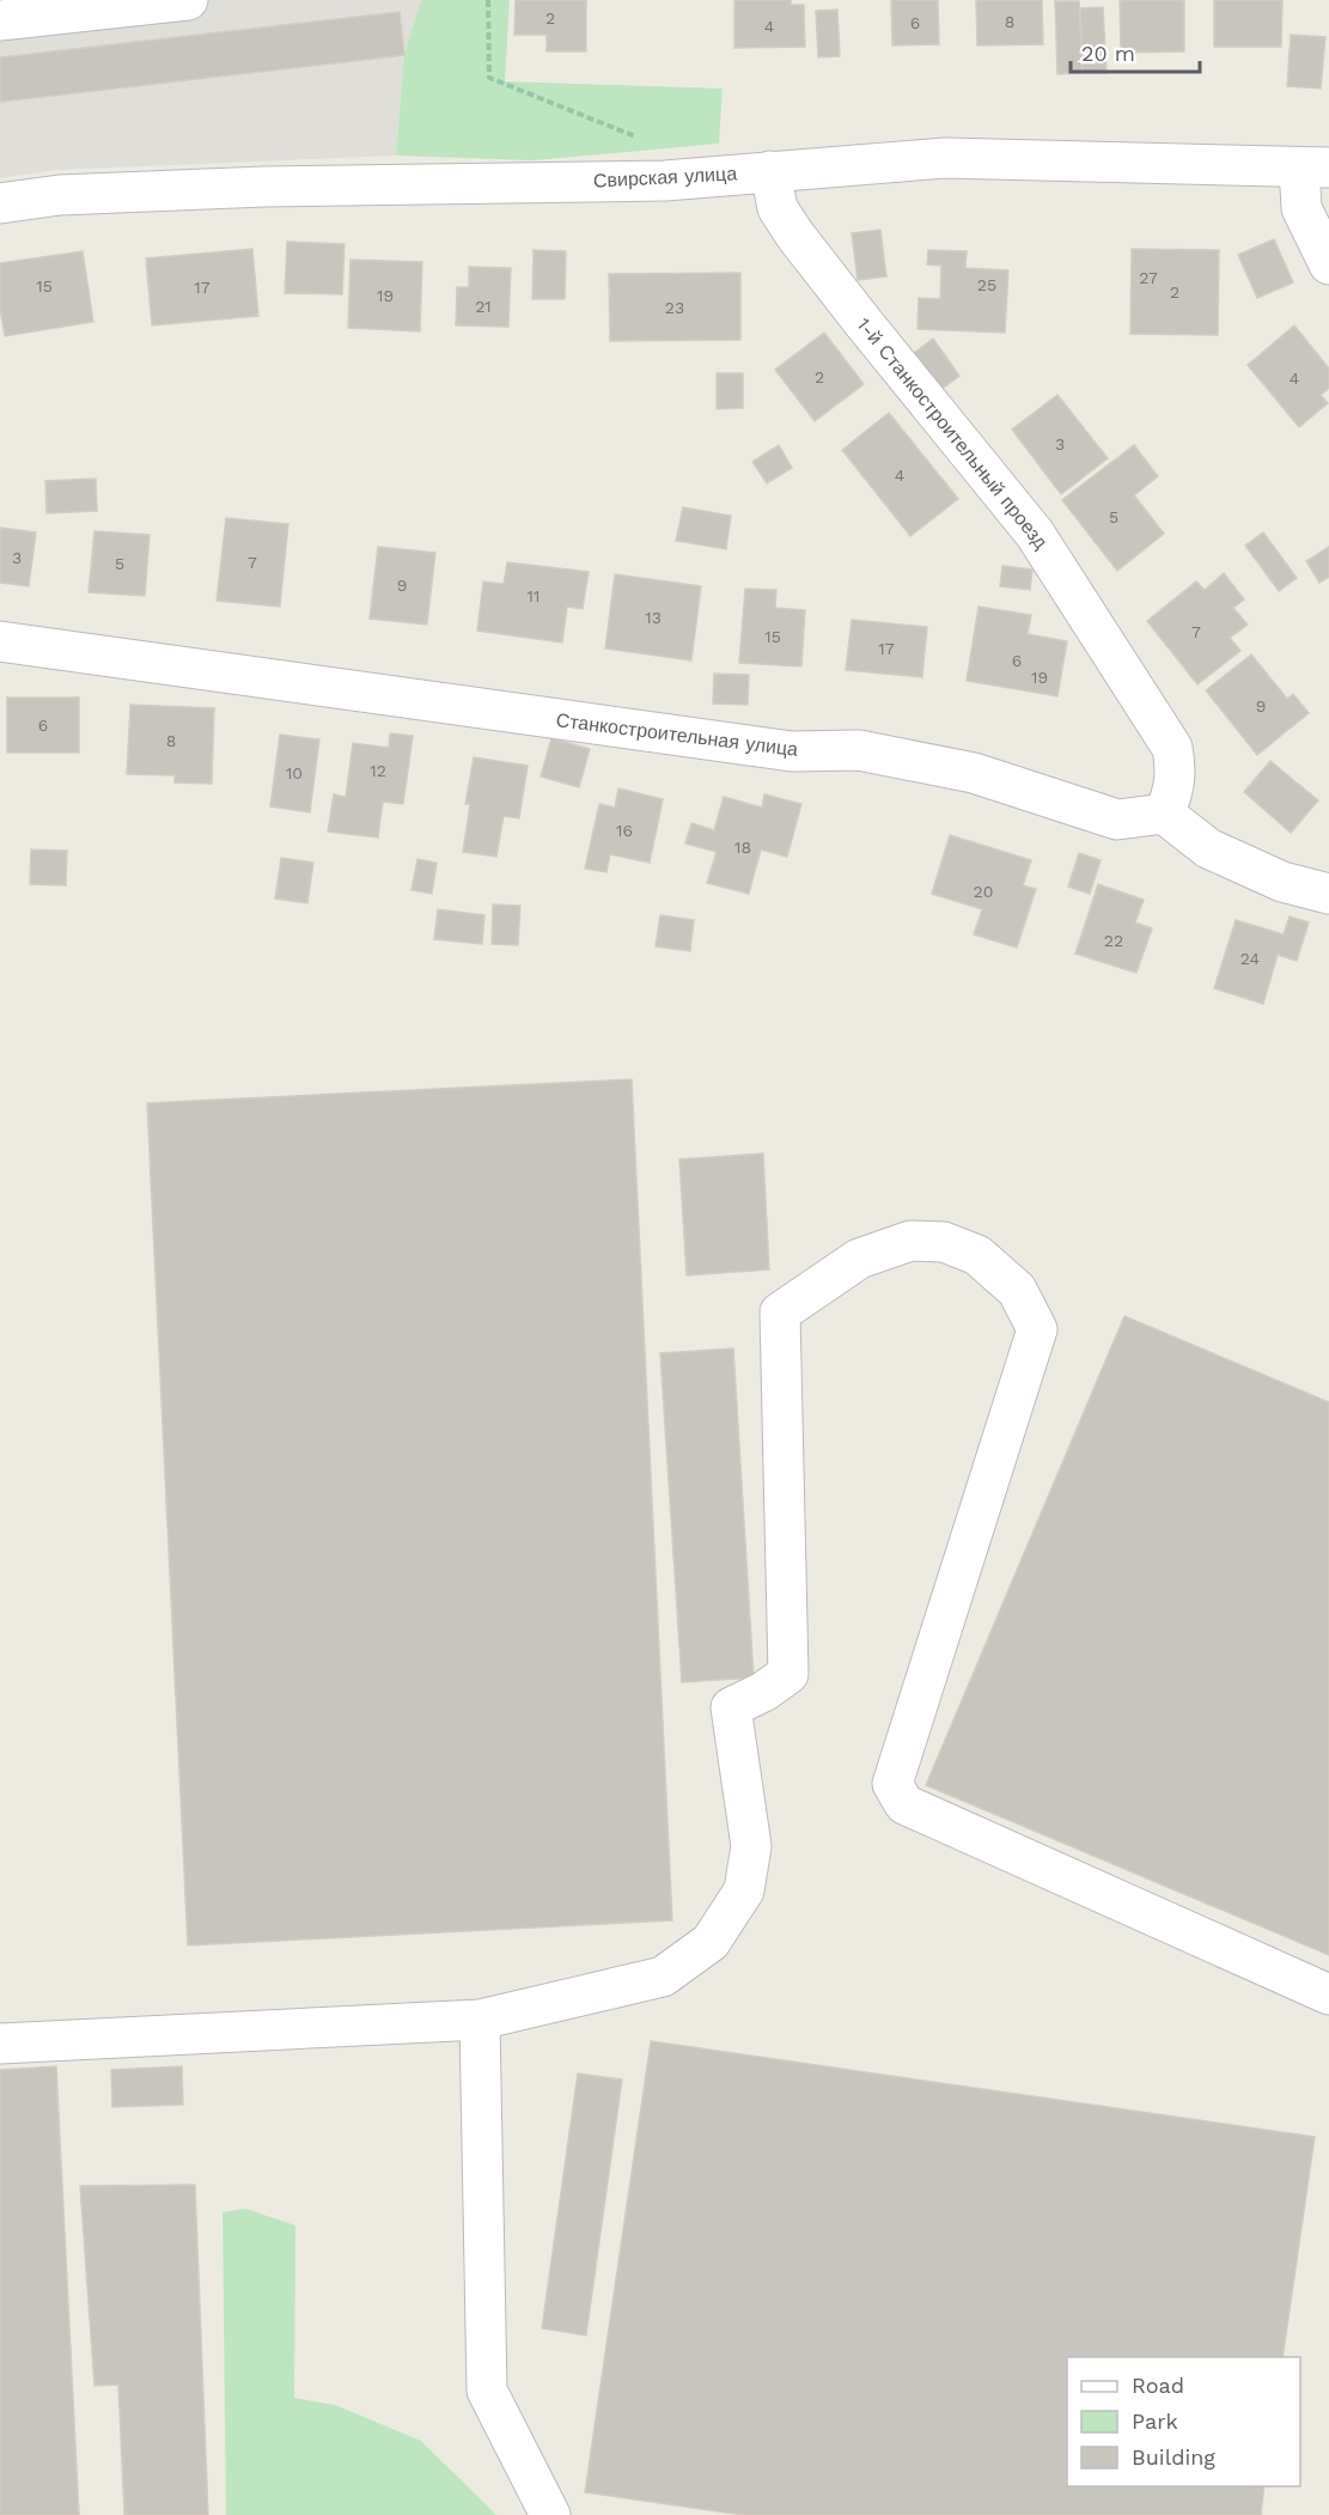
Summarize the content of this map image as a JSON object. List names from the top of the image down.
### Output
{
  "streets": {
    "street": ["Свирская улица", "1-й Станкостроительный проезд", "Станкостроительная улица"]
  },
  "crossings": [
    ["Свирская улица", "1-й Станкостроительный проезд"],
    ["1-й Станкостроительный проезд", "Станкостроительная улица"]
  ],
  "house_numbers": [
    "2",
    "8",
    "6",
    "4",
    "27",
    "25",
    "15",
    "17",
    "2",
    "19",
    "21",
    "23",
    "2",
    "4",
    "3",
    "4",
    "5",
    "3",
    "7",
    "5",
    "9",
    "11",
    "13",
    "7",
    "15",
    "17",
    "6",
    "19",
    "9",
    "6",
    "8",
    "12",
    "10",
    "16",
    "18",
    "20",
    "22",
    "24"
  ],
  "legend": ["Road", "Park", "Building"],
  "scale_bar": "20 m"
}
